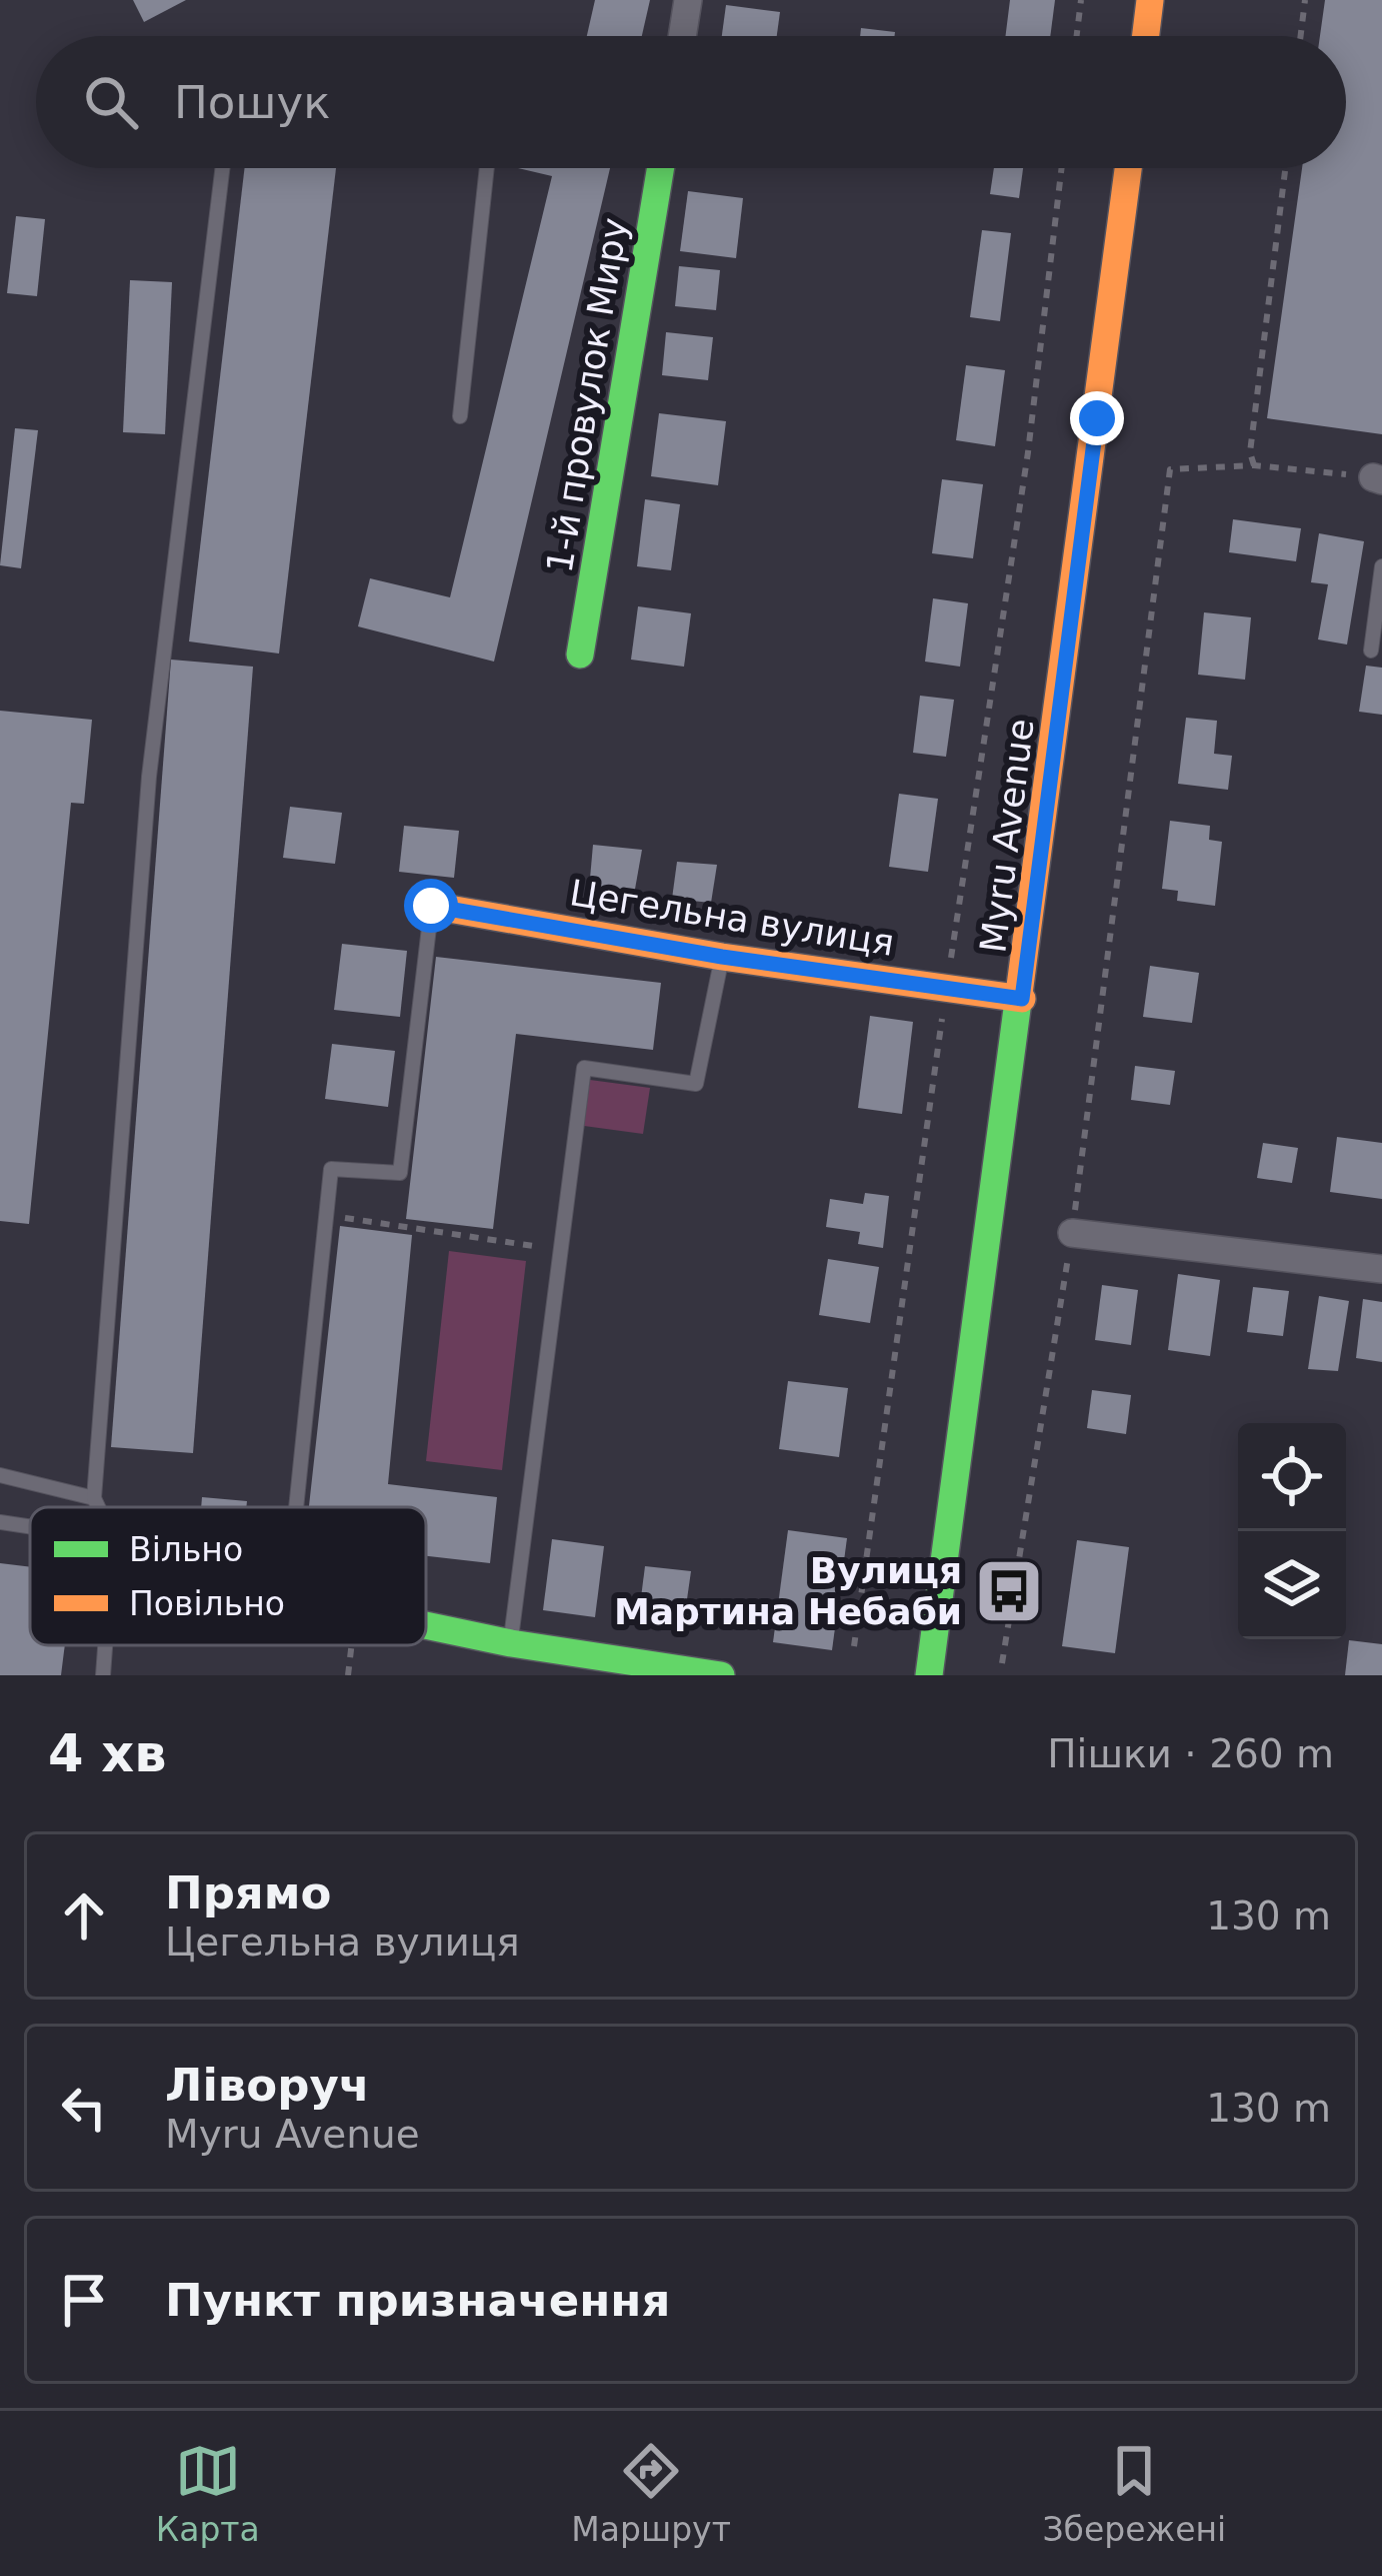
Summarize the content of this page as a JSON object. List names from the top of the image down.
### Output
{
  "streets": {
    "main road": ["1-й провулок Миру", "Myru Avenue", "Цегельна вулиця"]
  },
  "crossings": [
    ["Myru Avenue", "Цегельна вулиця"]
  ],
  "places": {
    "bus stop": ["Вулиця Мартина Небаби"]
  },
  "legend": ["Вільно", "Повільно"],
  "page": {
    "search": "Пошук",
    "heading": ["4 хв", "Пішки · 260 m"],
    "list": [
      ["Прямо", "Цегельна вулиця", "130 m"],
      ["Ліворуч", "Myru Avenue", "130 m"],
      "Пункт призначення"
    ],
    "nav": ["Карта", "Маршрут", "Збережені"]
  }
}
